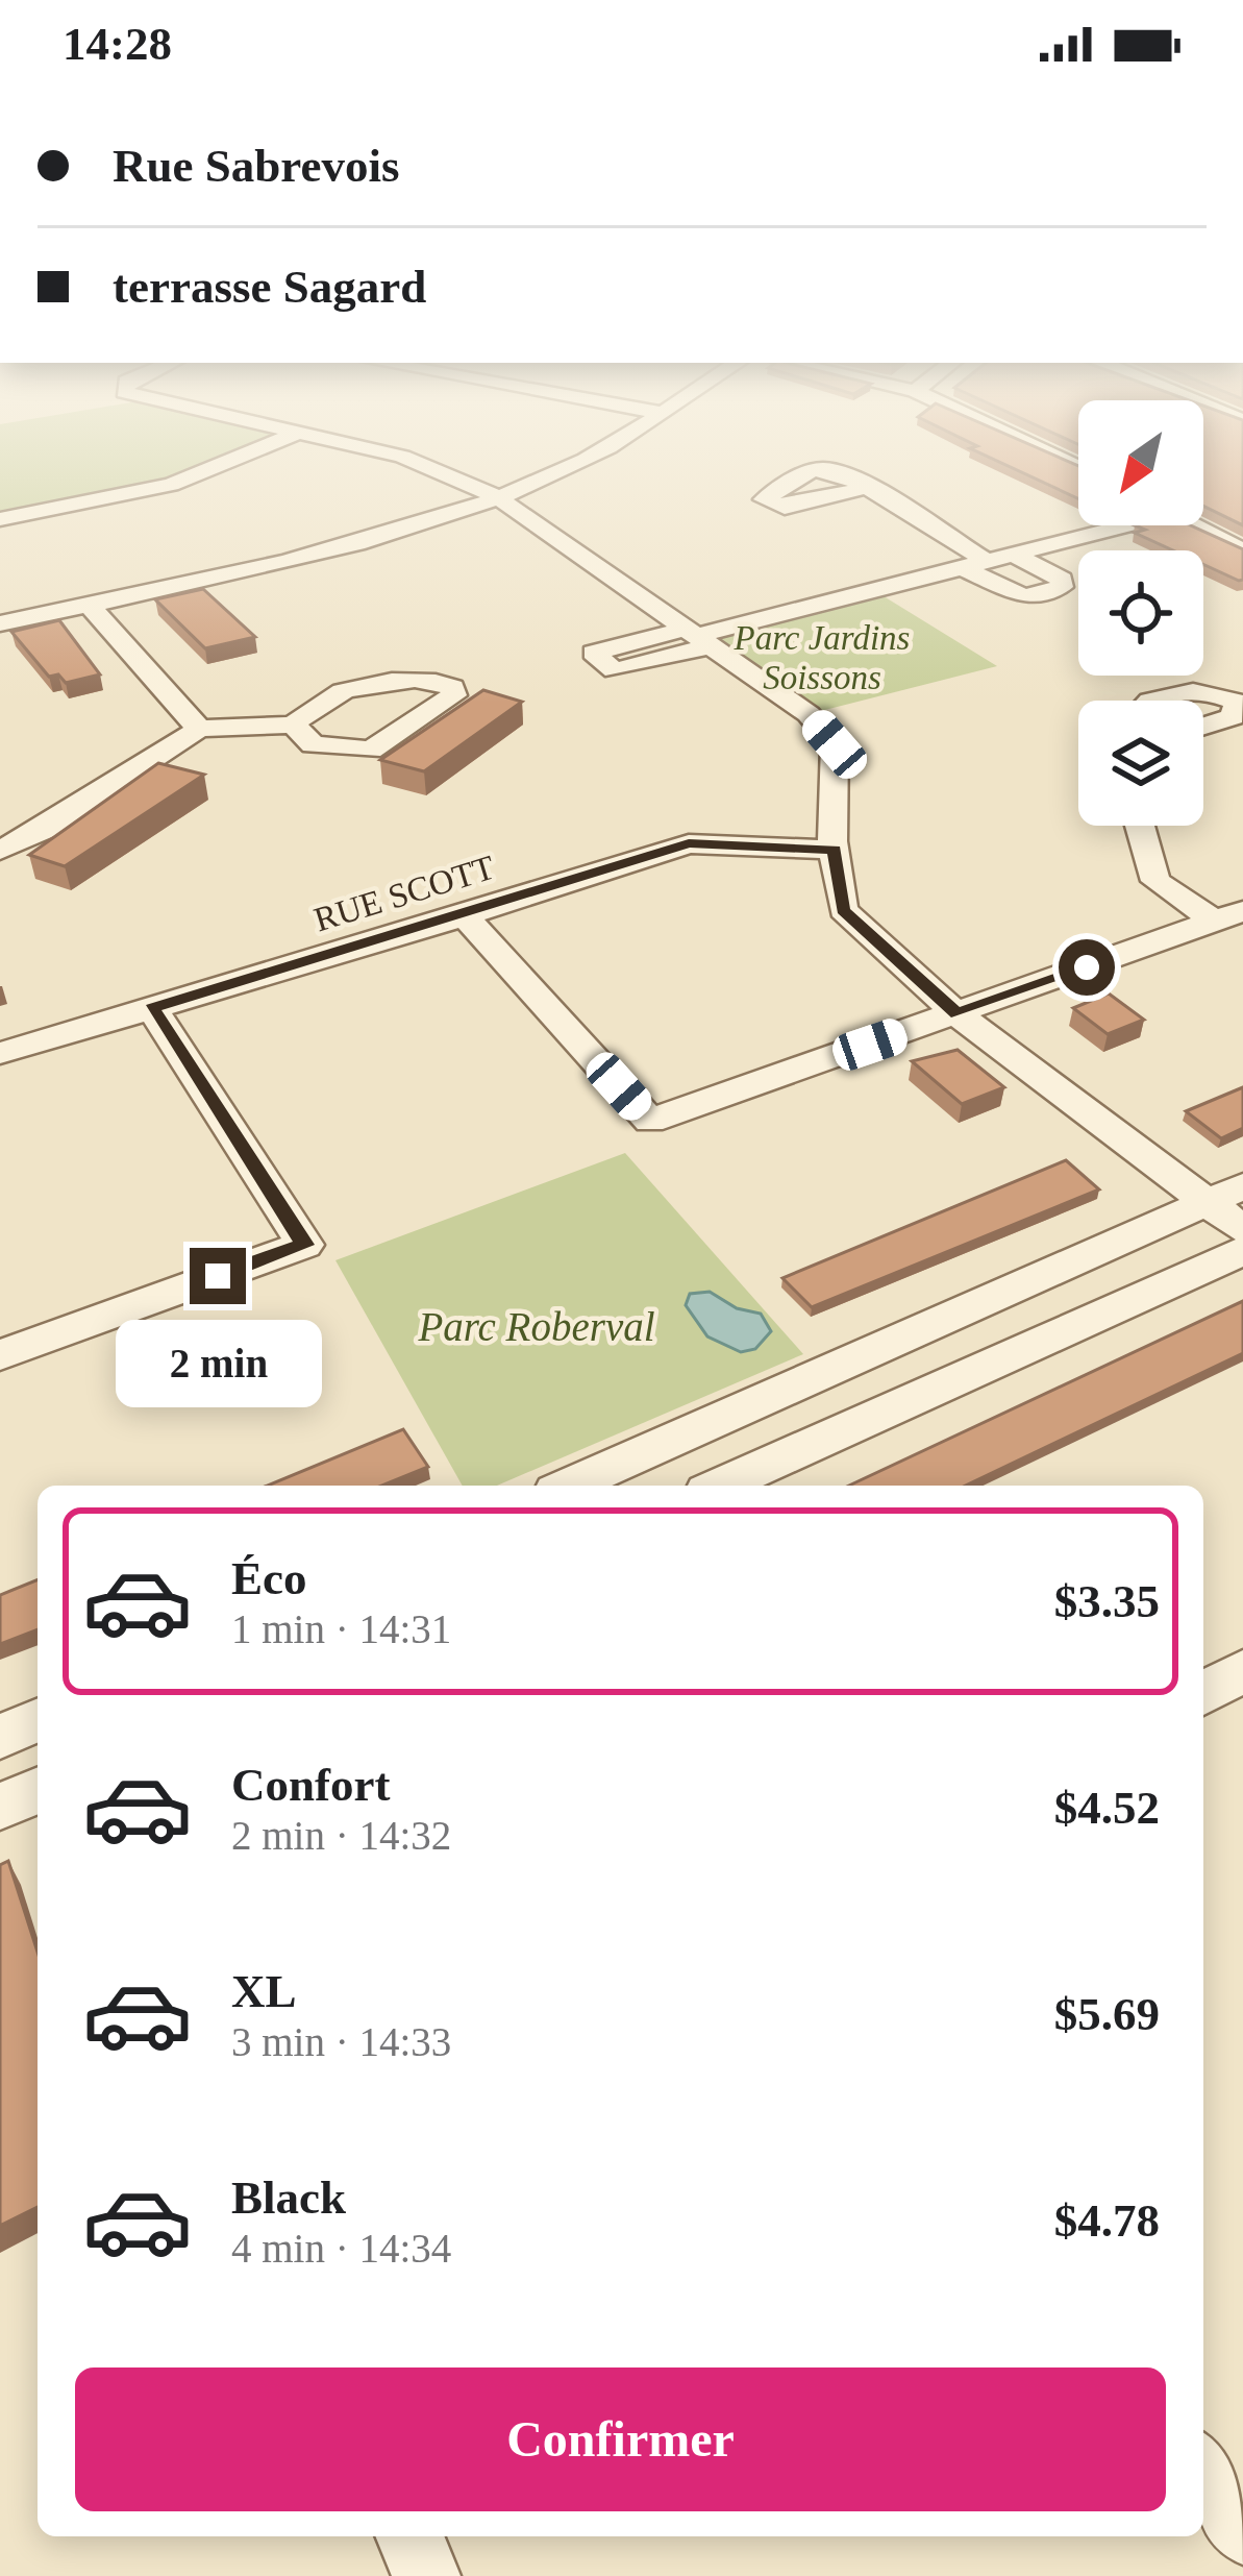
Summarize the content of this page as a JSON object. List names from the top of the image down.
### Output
{
  "streets": {
    "street": ["RUE SCOTT"]
  },
  "parks": ["Parc Jardins Soissons", "Parc Roberval"],
  "north": "bottom left",
  "page": {
    "status": "14:28",
    "banner": ["Rue Sabrevois", "terrasse Sagard"],
    "bubble": "2 min",
    "list": [
      {
        "name": "Éco",
        "note": "1 min · 14:31",
        "value": "$3.35"
      },
      {
        "name": "Confort",
        "note": "2 min · 14:32",
        "value": "$4.52"
      },
      {
        "name": "XL",
        "note": "3 min · 14:33",
        "value": "$5.69"
      },
      {
        "name": "Black",
        "note": "4 min · 14:34",
        "value": "$4.78"
      }
    ],
    "buttons": "Confirmer"
  }
}
